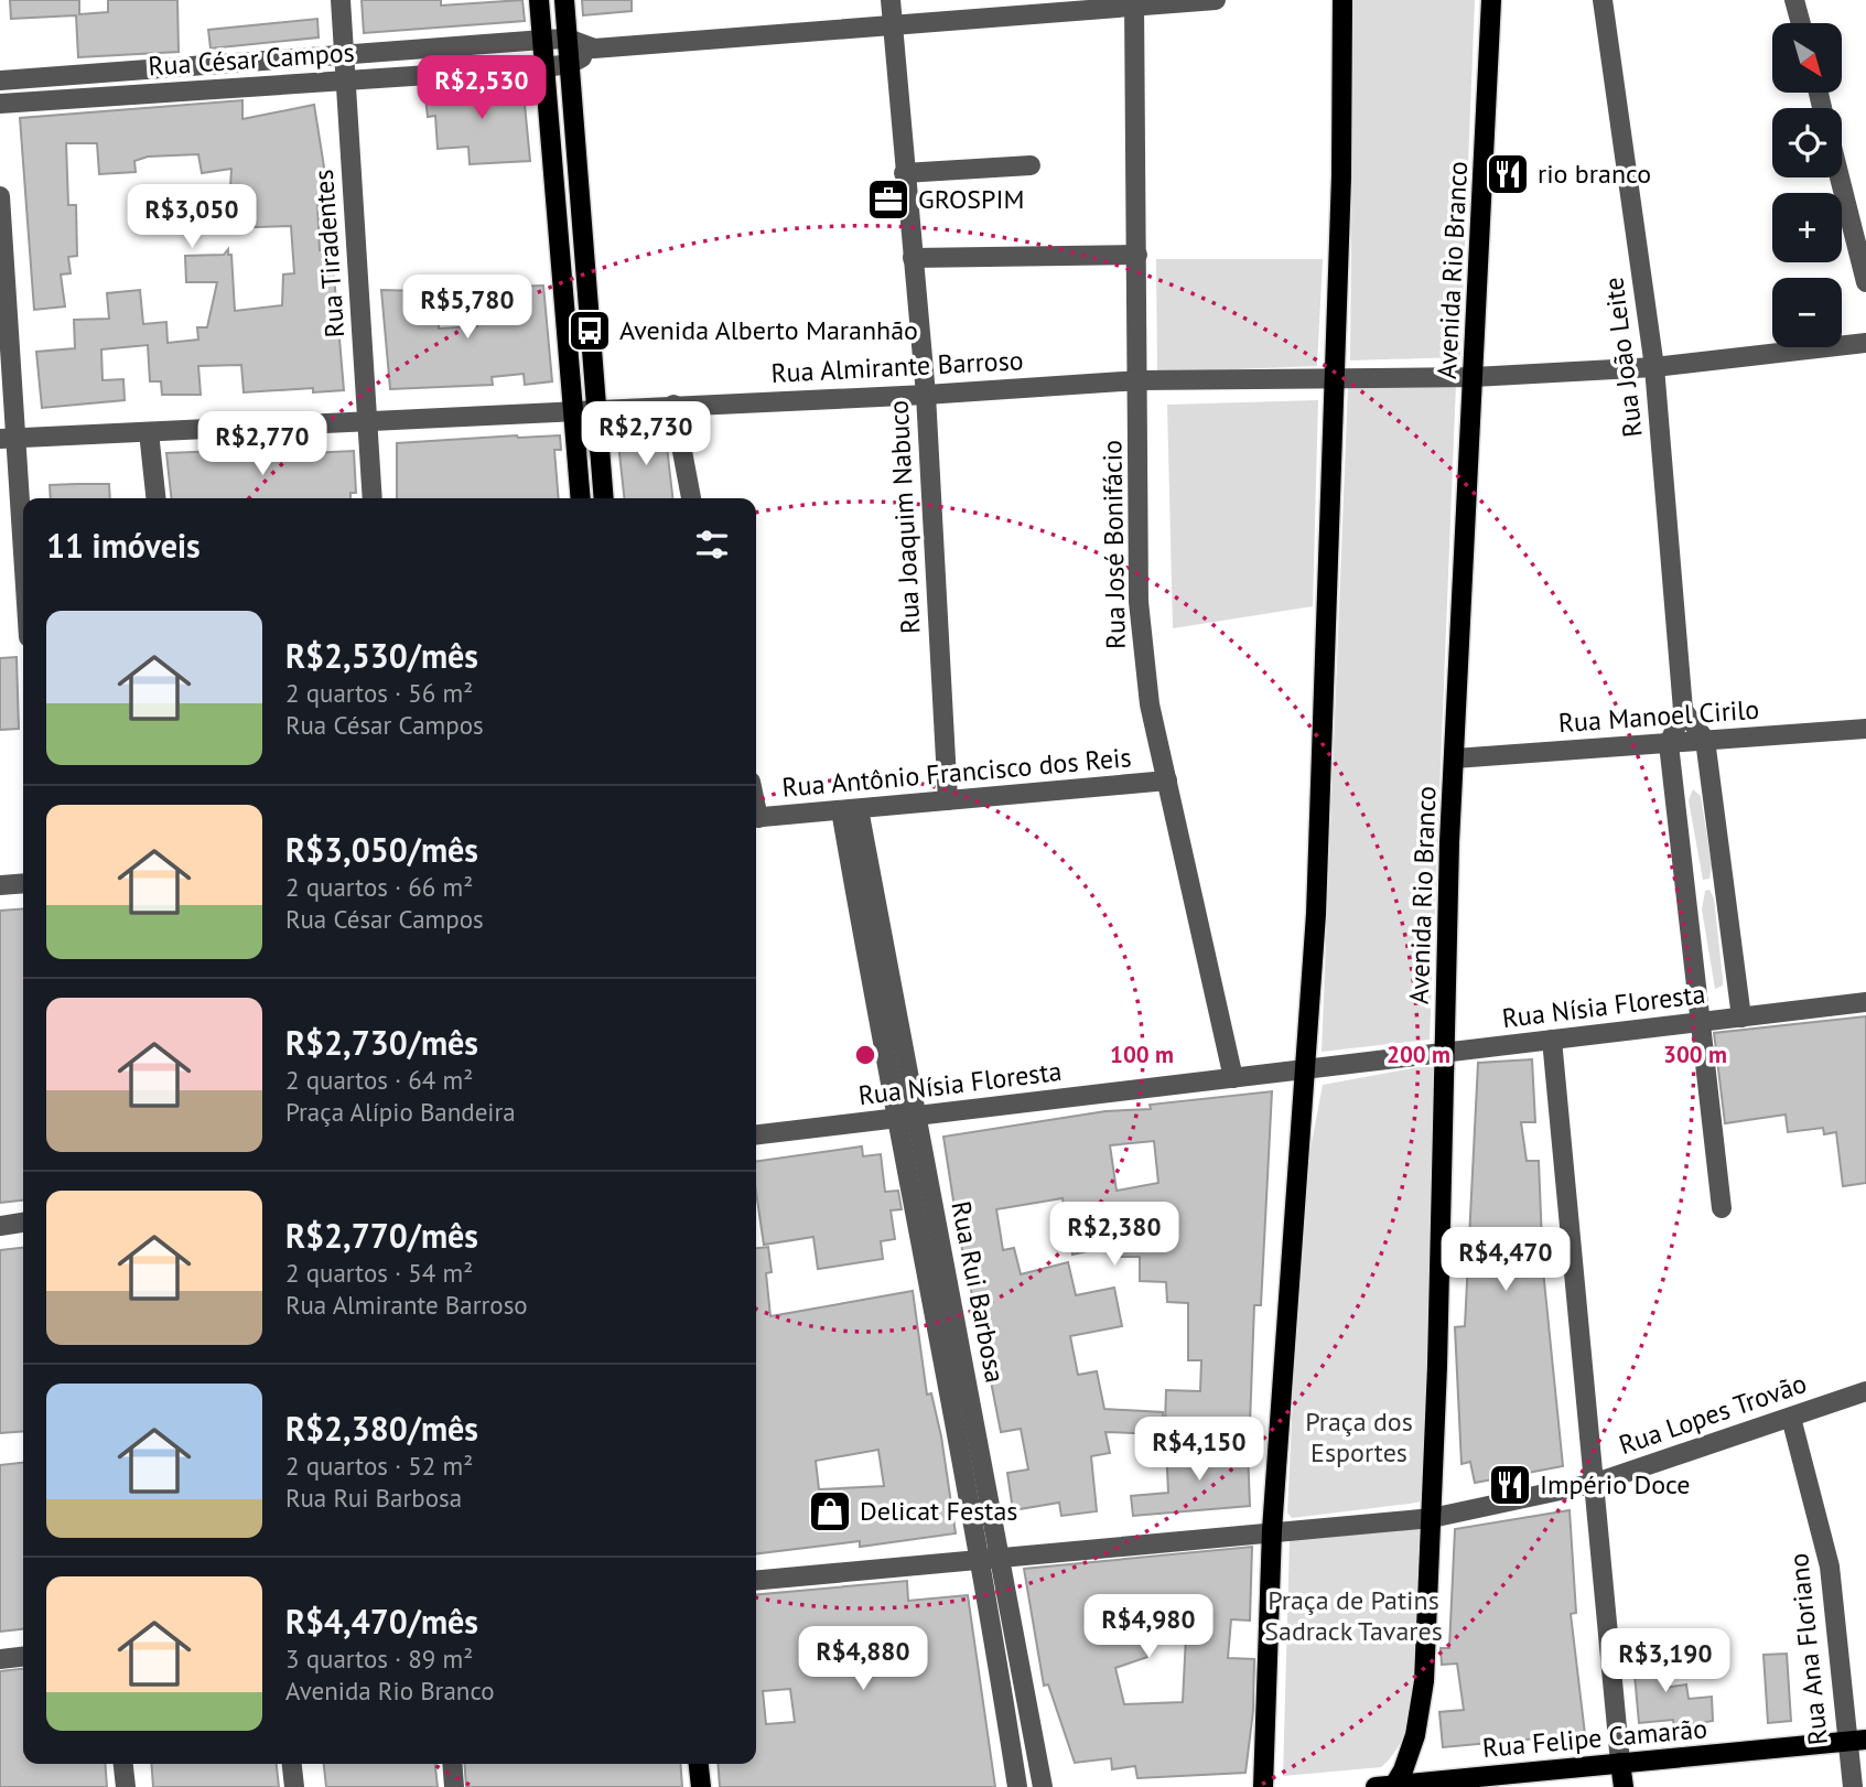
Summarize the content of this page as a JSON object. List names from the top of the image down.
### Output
{
  "streets": {
    "main road": ["Avenida Rio Branco", "Rua Felipe Camarão"],
    "street": [
      "Rua César Campos",
      "Rua Tiradentes",
      "Rua João Leite",
      "Rua Almirante Barroso",
      "Rua Joaquim Nabuco",
      "Rua José Bonifácio",
      "Rua Manoel Cirilo",
      "Rua Antônio Francisco dos Reis",
      "Rua Nísia Floresta",
      "Rua Rui Barbosa",
      "Rua Lopes Trovão",
      "Rua Ana Floriano"
    ]
  },
  "crossings": [
    ["Rua César Campos", "Rua Tiradentes"],
    ["Rua César Campos", "Rua Joaquim Nabuco"],
    ["Rua César Campos", "Rua José Bonifácio"],
    ["Rua Tiradentes", "Rua Almirante Barroso"],
    ["Avenida Rio Branco", "Rua Almirante Barroso"],
    ["Avenida Rio Branco", "Rua Manoel Cirilo"],
    ["Avenida Rio Branco", "Rua Nísia Floresta"],
    ["Avenida Rio Branco", "Rua Lopes Trovão"],
    ["Avenida Rio Branco", "Rua Felipe Camarão"],
    ["Rua João Leite", "Rua Almirante Barroso"],
    ["Rua João Leite", "Rua Manoel Cirilo"],
    ["Rua João Leite", "Rua Nísia Floresta"],
    ["Rua Almirante Barroso", "Rua Joaquim Nabuco"],
    ["Rua Almirante Barroso", "Rua José Bonifácio"],
    ["Rua Joaquim Nabuco", "Rua Antônio Francisco dos Reis"],
    ["Rua José Bonifácio", "Rua Antônio Francisco dos Reis"],
    ["Rua José Bonifácio", "Rua Nísia Floresta"],
    ["Rua Antônio Francisco dos Reis", "Rua Rui Barbosa"],
    ["Rua Nísia Floresta", "Rua Rui Barbosa"],
    ["Rua Rui Barbosa", "Rua Lopes Trovão"],
    ["Rua Lopes Trovão", "Rua Ana Floriano"],
    ["Rua Ana Floriano", "Rua Felipe Camarão"]
  ],
  "parks": ["Praça dos Esportes", "Praça de Patins Sadrack Tavares"],
  "places": {
    "restaurant": ["rio branco", "Império Doce"],
    "office": ["GROSPIM"],
    "bus stop": ["Avenida Alberto Maranhão"],
    "shop": ["Delicat Festas"]
  },
  "north": "bottom right",
  "page": {
    "map_buttons": ["+", "−"],
    "price": [
      "R$2,530",
      "R$3,050",
      "R$5,780",
      "R$2,730",
      "R$2,770",
      "R$2,380",
      "R$4,470",
      "R$4,150",
      "R$4,980",
      "R$4,880",
      "R$3,190"
    ],
    "heading": "11 imóveis",
    "list": [
      {
        "name": "R$2,530/mês",
        "note": "2 quartos · 56 m² · Rua César Campos"
      },
      {
        "name": "R$3,050/mês",
        "note": "2 quartos · 66 m² · Rua César Campos"
      },
      {
        "name": "R$2,730/mês",
        "note": "2 quartos · 64 m² · Praça Alípio Bandeira"
      },
      {
        "name": "R$2,770/mês",
        "note": "2 quartos · 54 m² · Rua Almirante Barroso"
      },
      {
        "name": "R$2,380/mês",
        "note": "2 quartos · 52 m² · Rua Rui Barbosa"
      },
      {
        "name": "R$4,470/mês",
        "note": "3 quartos · 89 m² · Avenida Rio Branco"
      }
    ]
  },
  "rings": ["100 m", "200 m", "300 m"]
}
